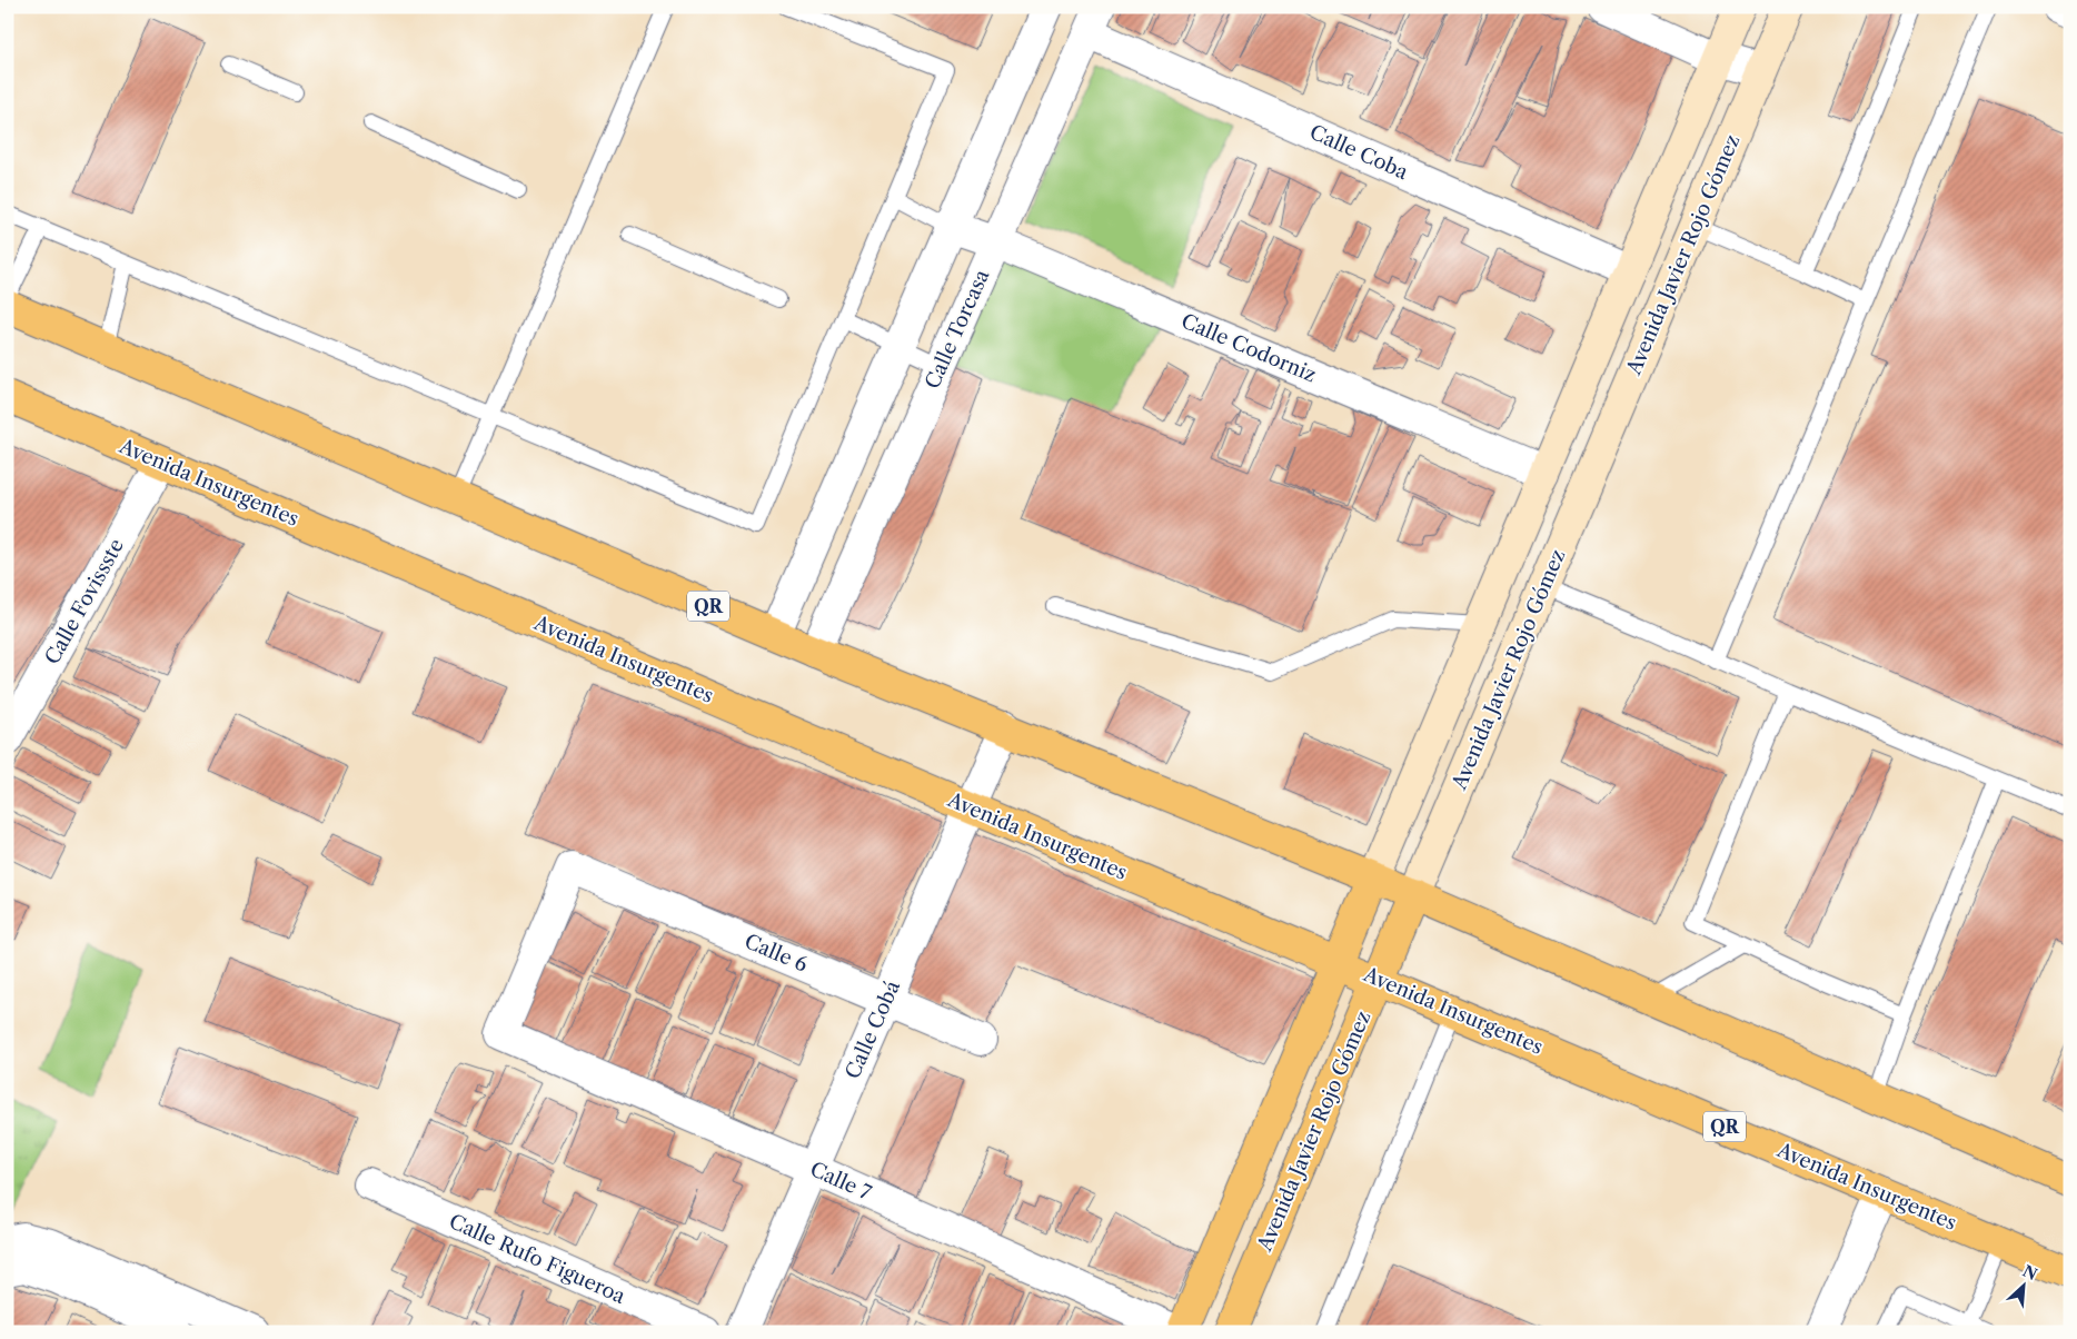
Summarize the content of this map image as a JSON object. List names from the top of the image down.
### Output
{
  "streets": {
    "main road": ["Avenida Javier Rojo Gómez", "Avenida Insurgentes", "QR"],
    "street": [
      "Calle Coba",
      "Calle Torcasa",
      "Calle Codorniz",
      "Calle Fovissste",
      "Calle 6",
      "Calle Cobá",
      "Calle 7",
      "Calle Rufo Figueroa"
    ]
  },
  "crossings": [
    ["Calle Coba", "Calle Torcasa"],
    ["Avenida Javier Rojo Gómez", "Avenida Insurgentes"],
    ["Avenida Javier Rojo Gómez", "QR"],
    ["Calle Torcasa", "Calle Codorniz"],
    ["Calle Torcasa", "QR"],
    ["Avenida Insurgentes", "Calle Fovissste"],
    ["Avenida Insurgentes", "Calle Cobá"],
    ["QR", "Calle Cobá"],
    ["Calle 6", "Calle Cobá"],
    ["Calle 6", "Calle 7"],
    ["Calle Cobá", "Calle 7"]
  ],
  "north": "top right"
}
